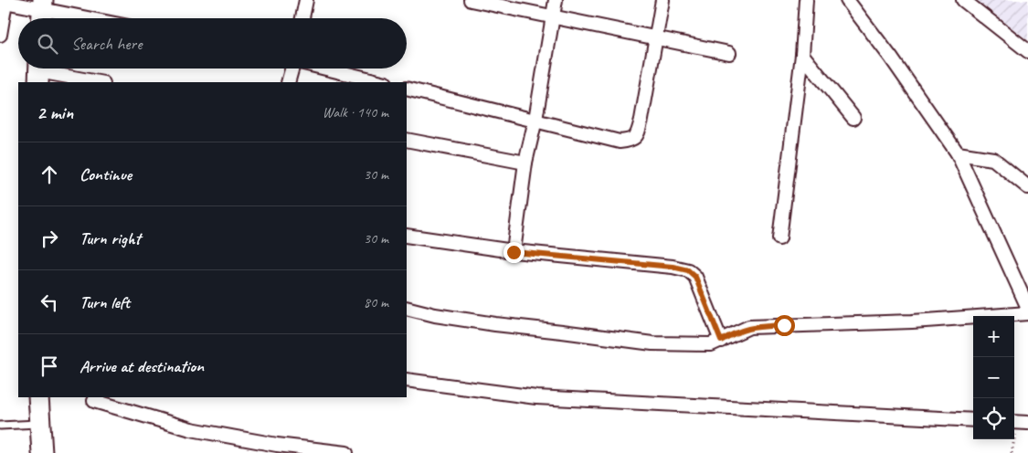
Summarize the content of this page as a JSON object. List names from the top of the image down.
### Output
{
  "page": {
    "search": "Search here",
    "heading": ["2 min", "Walk · 140 m"],
    "list": [
      ["Continue", "30 m"],
      ["Turn right", "30 m"],
      ["Turn left", "80 m"],
      "Arrive at destination"
    ],
    "map_buttons": ["+", "−"]
  }
}
